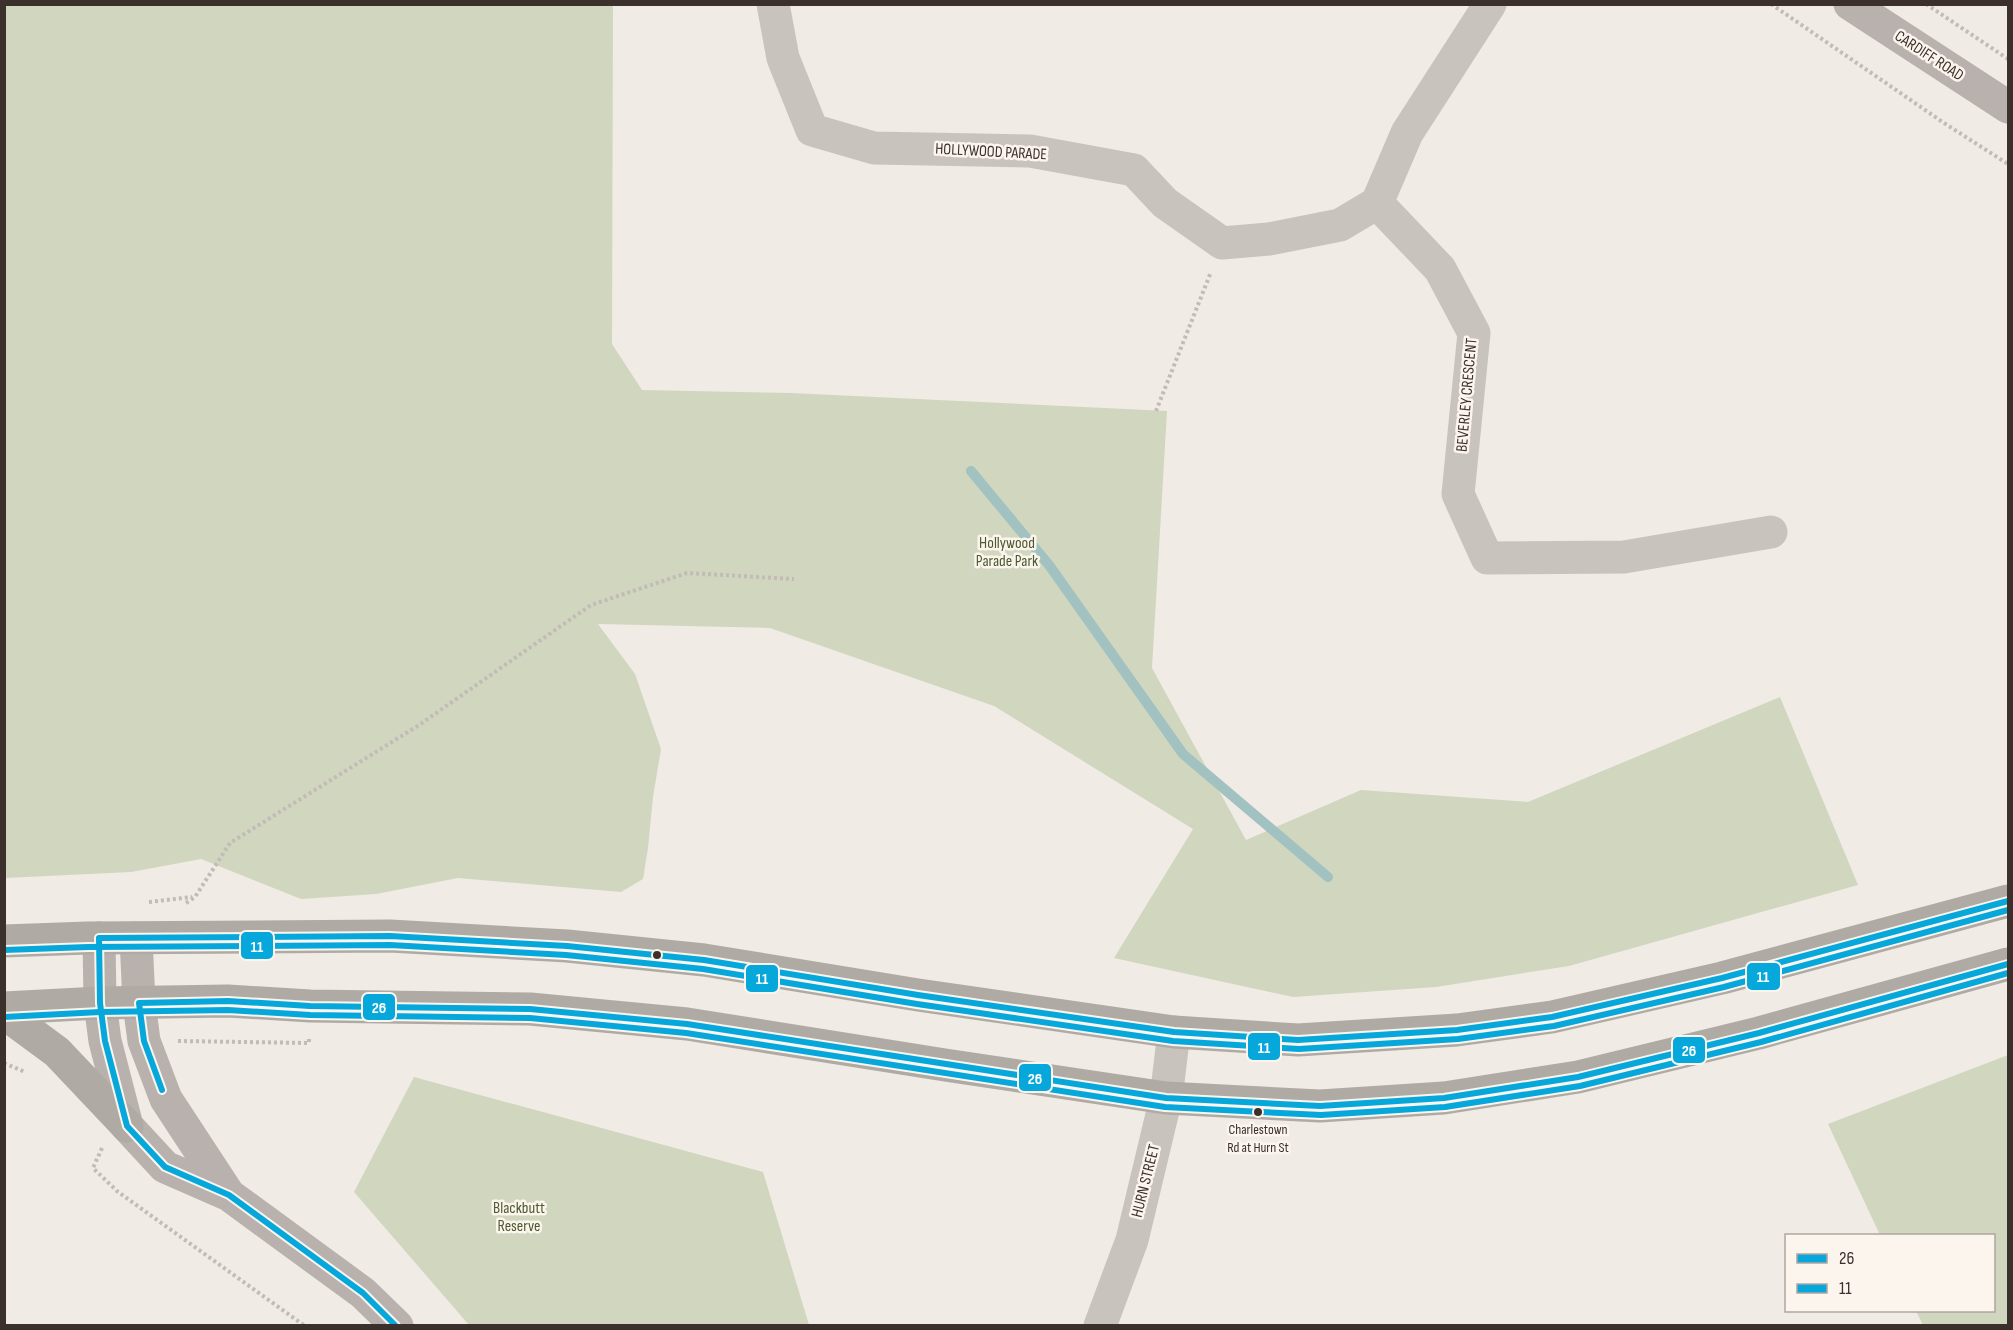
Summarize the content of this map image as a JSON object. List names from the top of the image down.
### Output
{
  "streets": {
    "main road": ["CARDIFF ROAD"],
    "street": ["HOLLYWOOD PARADE", "BEVERLEY CRESCENT", "HURN STREET"]
  },
  "parks": ["Hollywood Parade Park", "Blackbutt Reserve"],
  "places": ["Charlestown Rd at Hurn St"],
  "lines": ["transit line 26", "transit line 11"],
  "legend": ["26", "11"]
}
